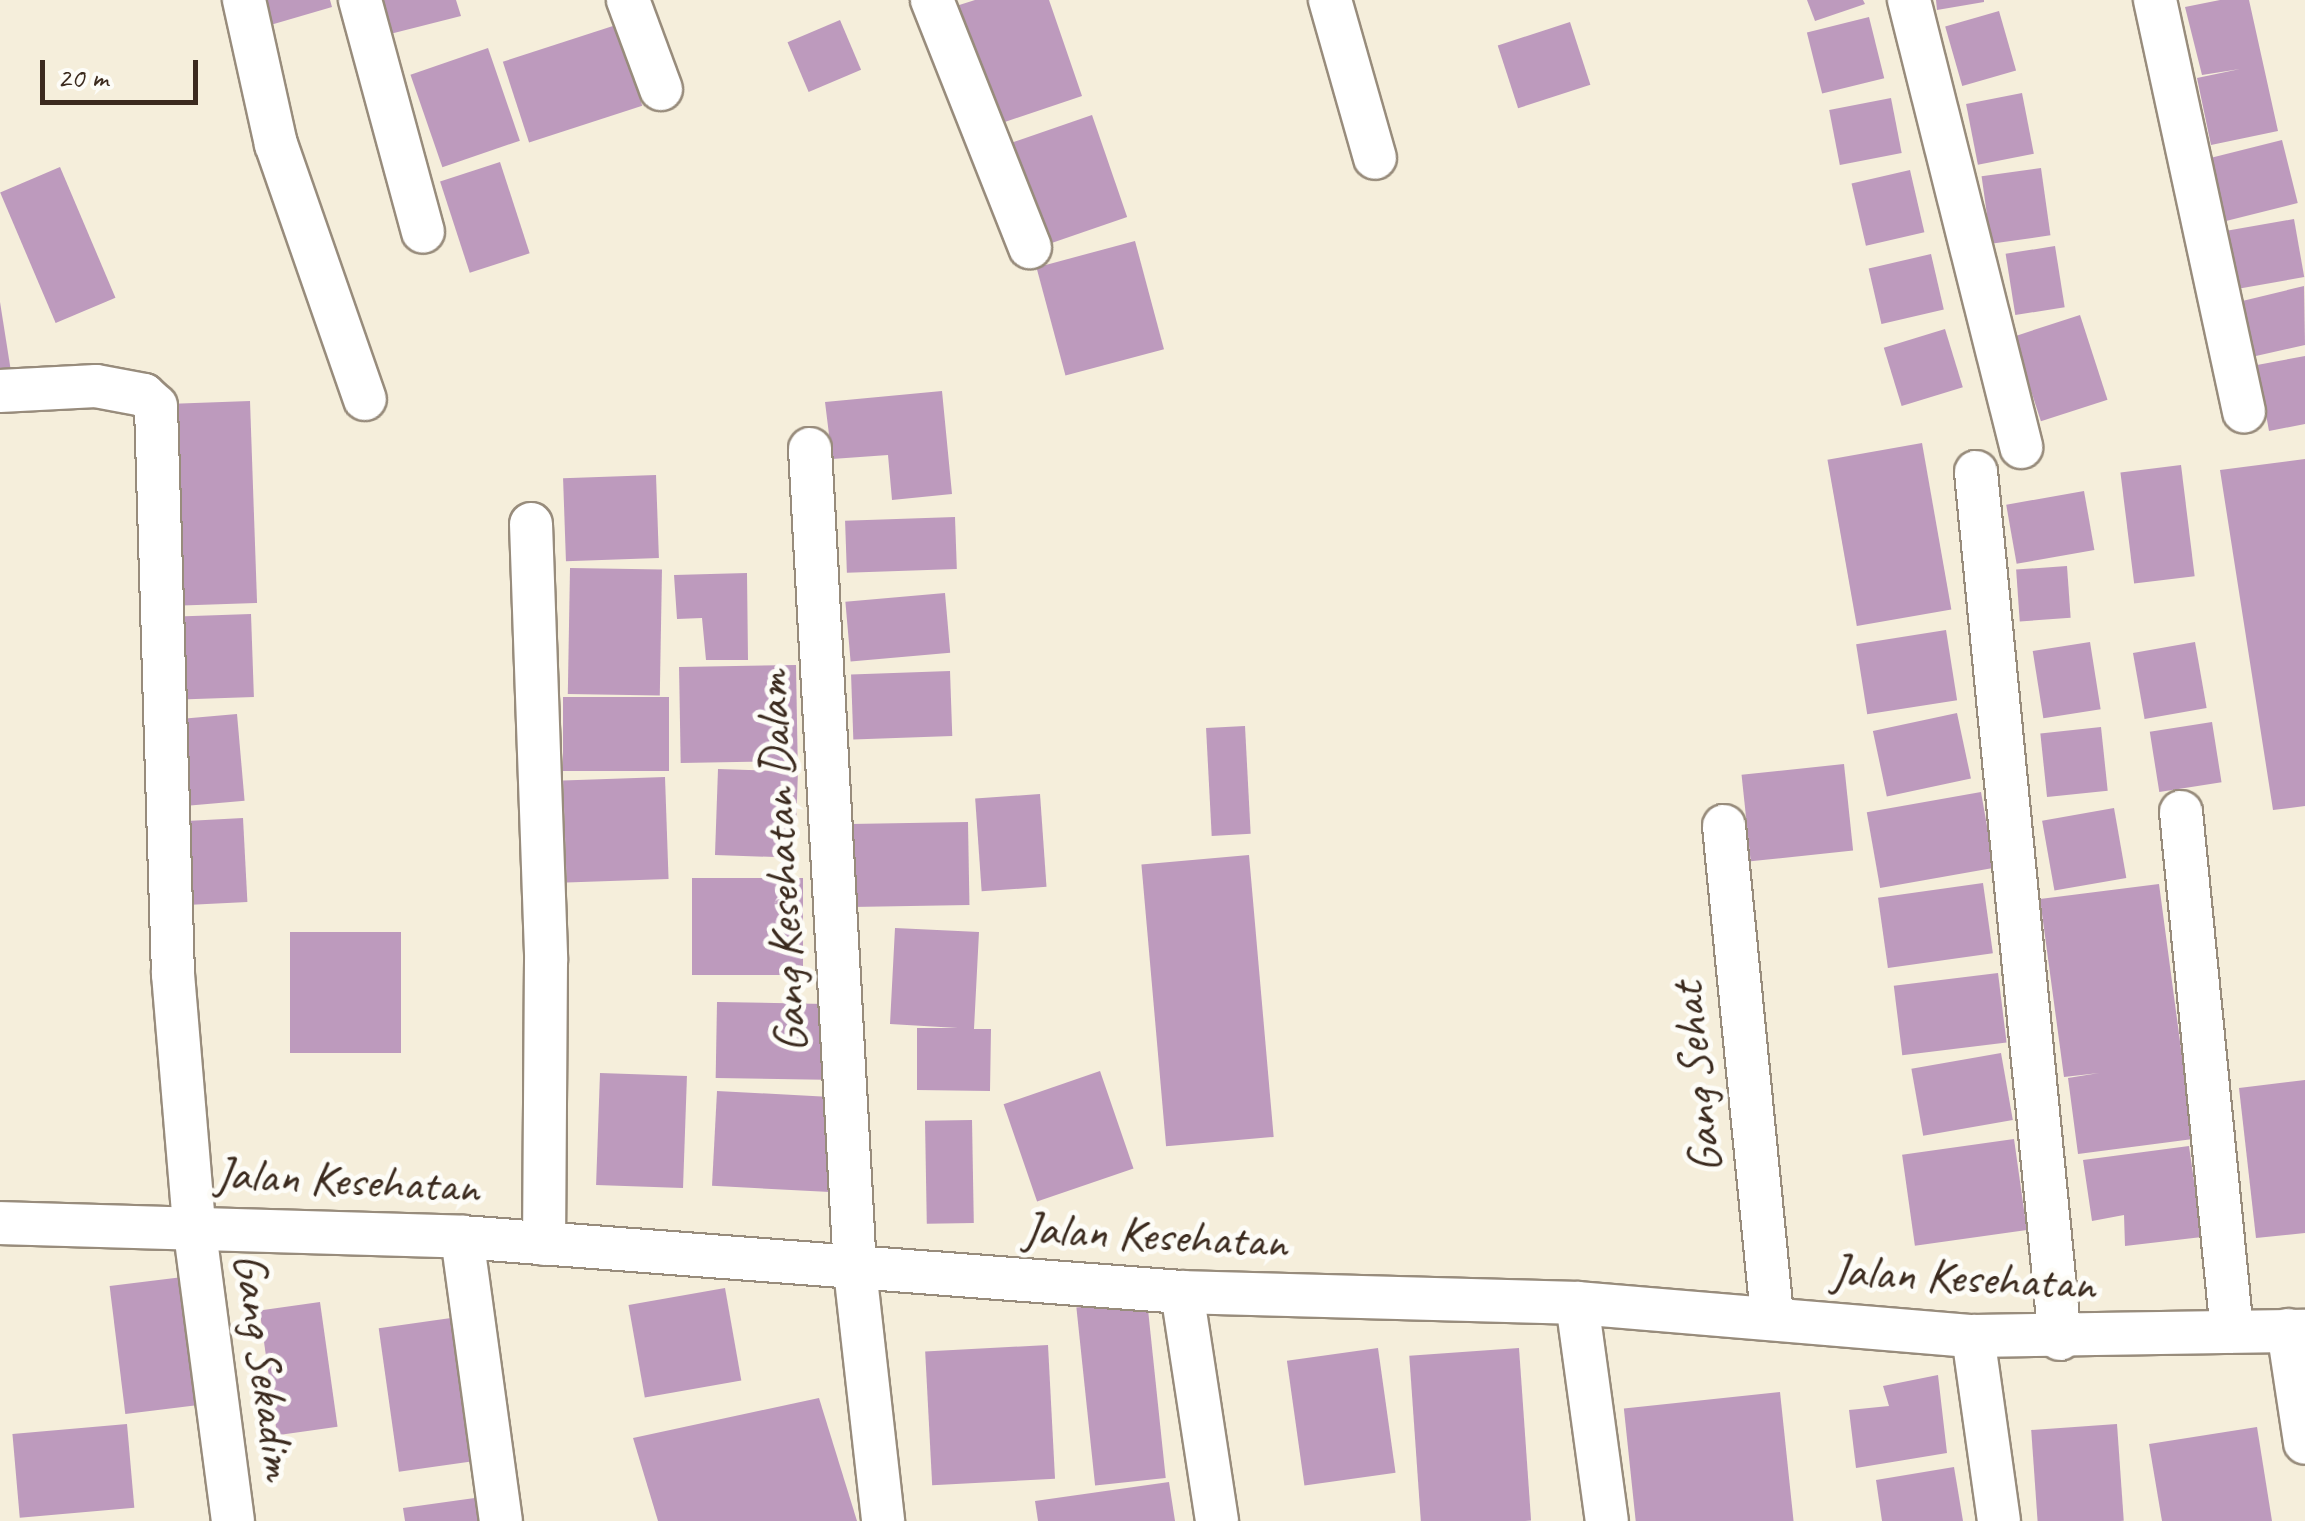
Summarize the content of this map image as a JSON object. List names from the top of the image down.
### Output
{
  "streets": {
    "street": [
      "Gang Kesehatan Dalam",
      "Gang Sehat",
      "Jalan Kesehatan",
      "Gang Sekadim"
    ]
  },
  "crossings": [
    ["Gang Kesehatan Dalam", "Jalan Kesehatan"],
    ["Gang Sehat", "Jalan Kesehatan"],
    ["Jalan Kesehatan", "Gang Sekadim"]
  ],
  "scale_bar": "20 m"
}
